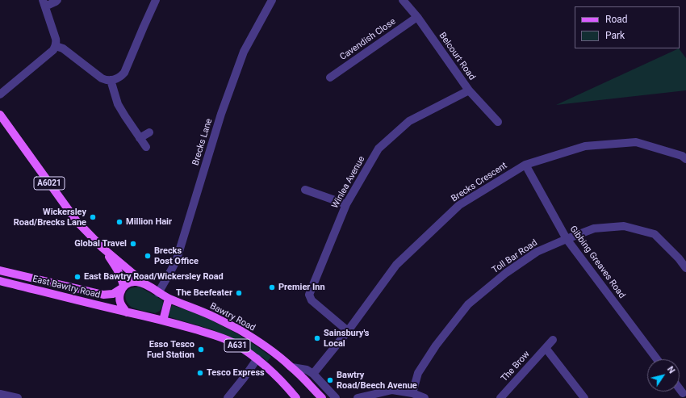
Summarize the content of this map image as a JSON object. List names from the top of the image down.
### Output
{
  "streets": {
    "main road": [
      "A6021",
      "East Bawtry Road",
      "Bawtry Road",
      "A631"
    ],
    "street": [
      "Cavendish Close",
      "Belcourt Road",
      "Brecks Lane",
      "Winlea Avenue",
      "Brecks Crescent",
      "Toll Bar Road",
      "Gibbing Greaves Road",
      "The Brow"
    ]
  },
  "crossings": [
    ["Cavendish Close", "Belcourt Road"],
    ["Belcourt Road", "Winlea Avenue"],
    ["Brecks Lane", "Bawtry Road"],
    ["Winlea Avenue", "Brecks Crescent"],
    ["Brecks Crescent", "Gibbing Greaves Road"],
    ["A6021", "East Bawtry Road"],
    ["A6021", "Bawtry Road"],
    ["Toll Bar Road", "Gibbing Greaves Road"],
    ["East Bawtry Road", "Bawtry Road"],
    ["East Bawtry Road", "A631"]
  ],
  "places": [
    "Wickersley Road/Brecks Lane",
    "Million Hair",
    "Global Travel",
    "Brecks Post Office",
    "East Bawtry Road/Wickersley Road",
    "Premier Inn",
    "The Beefeater",
    "Sainsbury's Local",
    "Esso Tesco Fuel Station",
    "Tesco Express",
    "Bawtry Road/Beech Avenue"
  ],
  "legend": ["Road", "Park"],
  "north": "top right"
}
